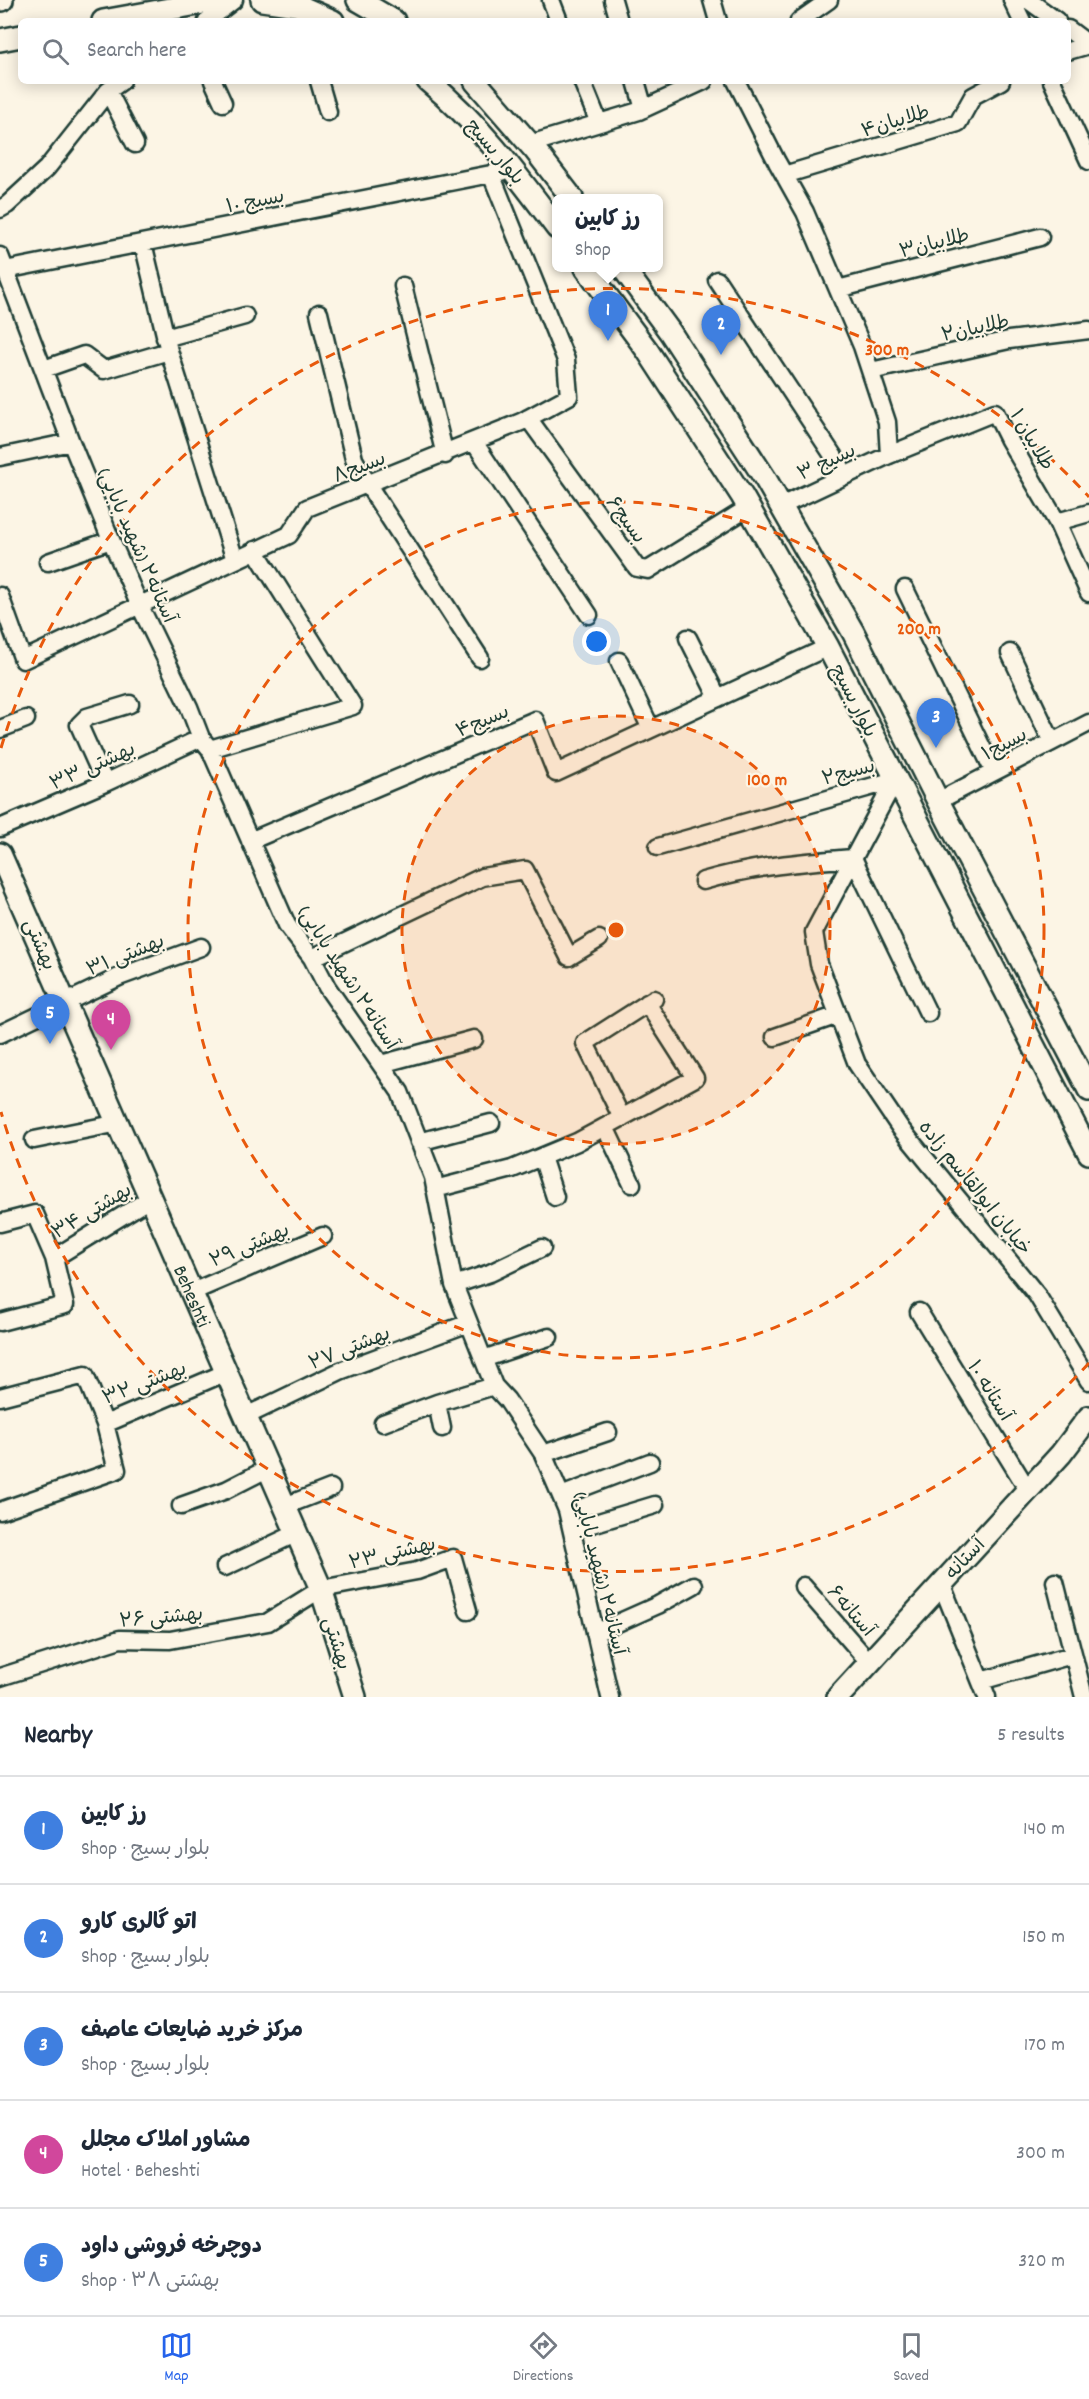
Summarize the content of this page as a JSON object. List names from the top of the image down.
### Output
{
  "streets": {
    "main road": [
      "بلوار بسیج",
      "بهشتی",
      "Beheshti",
      "آستانه"
    ],
    "street": [
      "طلابیان۴",
      "بسیج ۱۰",
      "طلابیان۳",
      "طلابیان۲",
      "طلابیان ۱",
      "بسیج ۳",
      "بسیج۸",
      "بسیج۶",
      "آستانه۲ (شهید بابایی)",
      "بسیج۴",
      "بسیج۱",
      "بهشتی ۳۳",
      "بسیج۲",
      "بهشتی ۳۱",
      "خیابان ابوالقاسم زاده",
      "بهشتی ۳۴",
      "بهشتی ۲۹",
      "بهشتی ۲۷",
      "بهشتی ۳۲",
      "آستانه ۱۰",
      "بهشتی ۲۳",
      "آستانه۶",
      "بهشتی ۲۶"
    ]
  },
  "crossings": [
    ["بلوار بسیج", "بسیج ۱۰"],
    ["بلوار بسیج", "بسیج ۳"],
    ["بلوار بسیج", "بسیج۶"],
    ["بلوار بسیج", "بسیج۴"],
    ["بلوار بسیج", "بسیج۱"],
    ["بلوار بسیج", "بسیج۲"],
    ["بسیج ۱۰", "بسیج۸"],
    ["بسیج ۱۰", "آستانه۲ (شهید بابایی)"],
    ["طلابیان ۱", "بسیج ۳"],
    ["بسیج۸", "بسیج۶"],
    ["بسیج۸", "آستانه۲ (شهید بابایی)"],
    ["بسیج۸", "بهشتی ۳۳"],
    ["آستانه۲ (شهید بابایی)", "بسیج۴"],
    ["آستانه۲ (شهید بابایی)", "بهشتی ۳۳"],
    ["آستانه۲ (شهید بابایی)", "بهشتی ۲۷"],
    ["بسیج۲", "خیابان ابوالقاسم زاده"],
    ["بهشتی", "بهشتی ۳۱"],
    ["بهشتی", "Beheshti"],
    ["بهشتی", "بهشتی ۲۳"],
    ["بهشتی", "بهشتی ۲۶"],
    ["بهشتی ۳۱", "Beheshti"],
    ["بهشتی ۳۴", "Beheshti"],
    ["بهشتی ۲۹", "Beheshti"],
    ["Beheshti", "بهشتی ۲۷"],
    ["Beheshti", "بهشتی ۳۲"],
    ["Beheshti", "بهشتی ۲۳"],
    ["Beheshti", "بهشتی ۲۶"],
    ["آستانه ۱۰", "آستانه"],
    ["بهشتی ۲۳", "بهشتی ۲۶"],
    ["آستانه", "آستانه۶"]
  ],
  "page": {
    "search": "Search here",
    "popup": ["رز کابین", "Shop"],
    "pins": [
      "1",
      "2",
      "3",
      "5",
      "4"
    ],
    "heading": ["Nearby", "5 results"],
    "list": [
      {
        "mark": "1",
        "name": "رز کابین",
        "note": "Shop · بلوار بسیج",
        "value": "140 m"
      },
      {
        "mark": "2",
        "name": "اتو گالری کارو",
        "note": "Shop · بلوار بسیج",
        "value": "150 m"
      },
      {
        "mark": "3",
        "name": "مرکز خرید ضایعات عاصف",
        "note": "Shop · بلوار بسیج",
        "value": "170 m"
      },
      {
        "mark": "4",
        "name": "مشاور املاک مجلل",
        "note": "Hotel · Beheshti",
        "value": "300 m"
      },
      {
        "mark": "5",
        "name": "دوچرخه فروشی داود",
        "note": "Shop · بهشتی ۳۸",
        "value": "320 m"
      }
    ],
    "nav": ["Map", "Directions", "Saved"]
  },
  "rings": ["300 m", "200 m", "100 m"]
}
